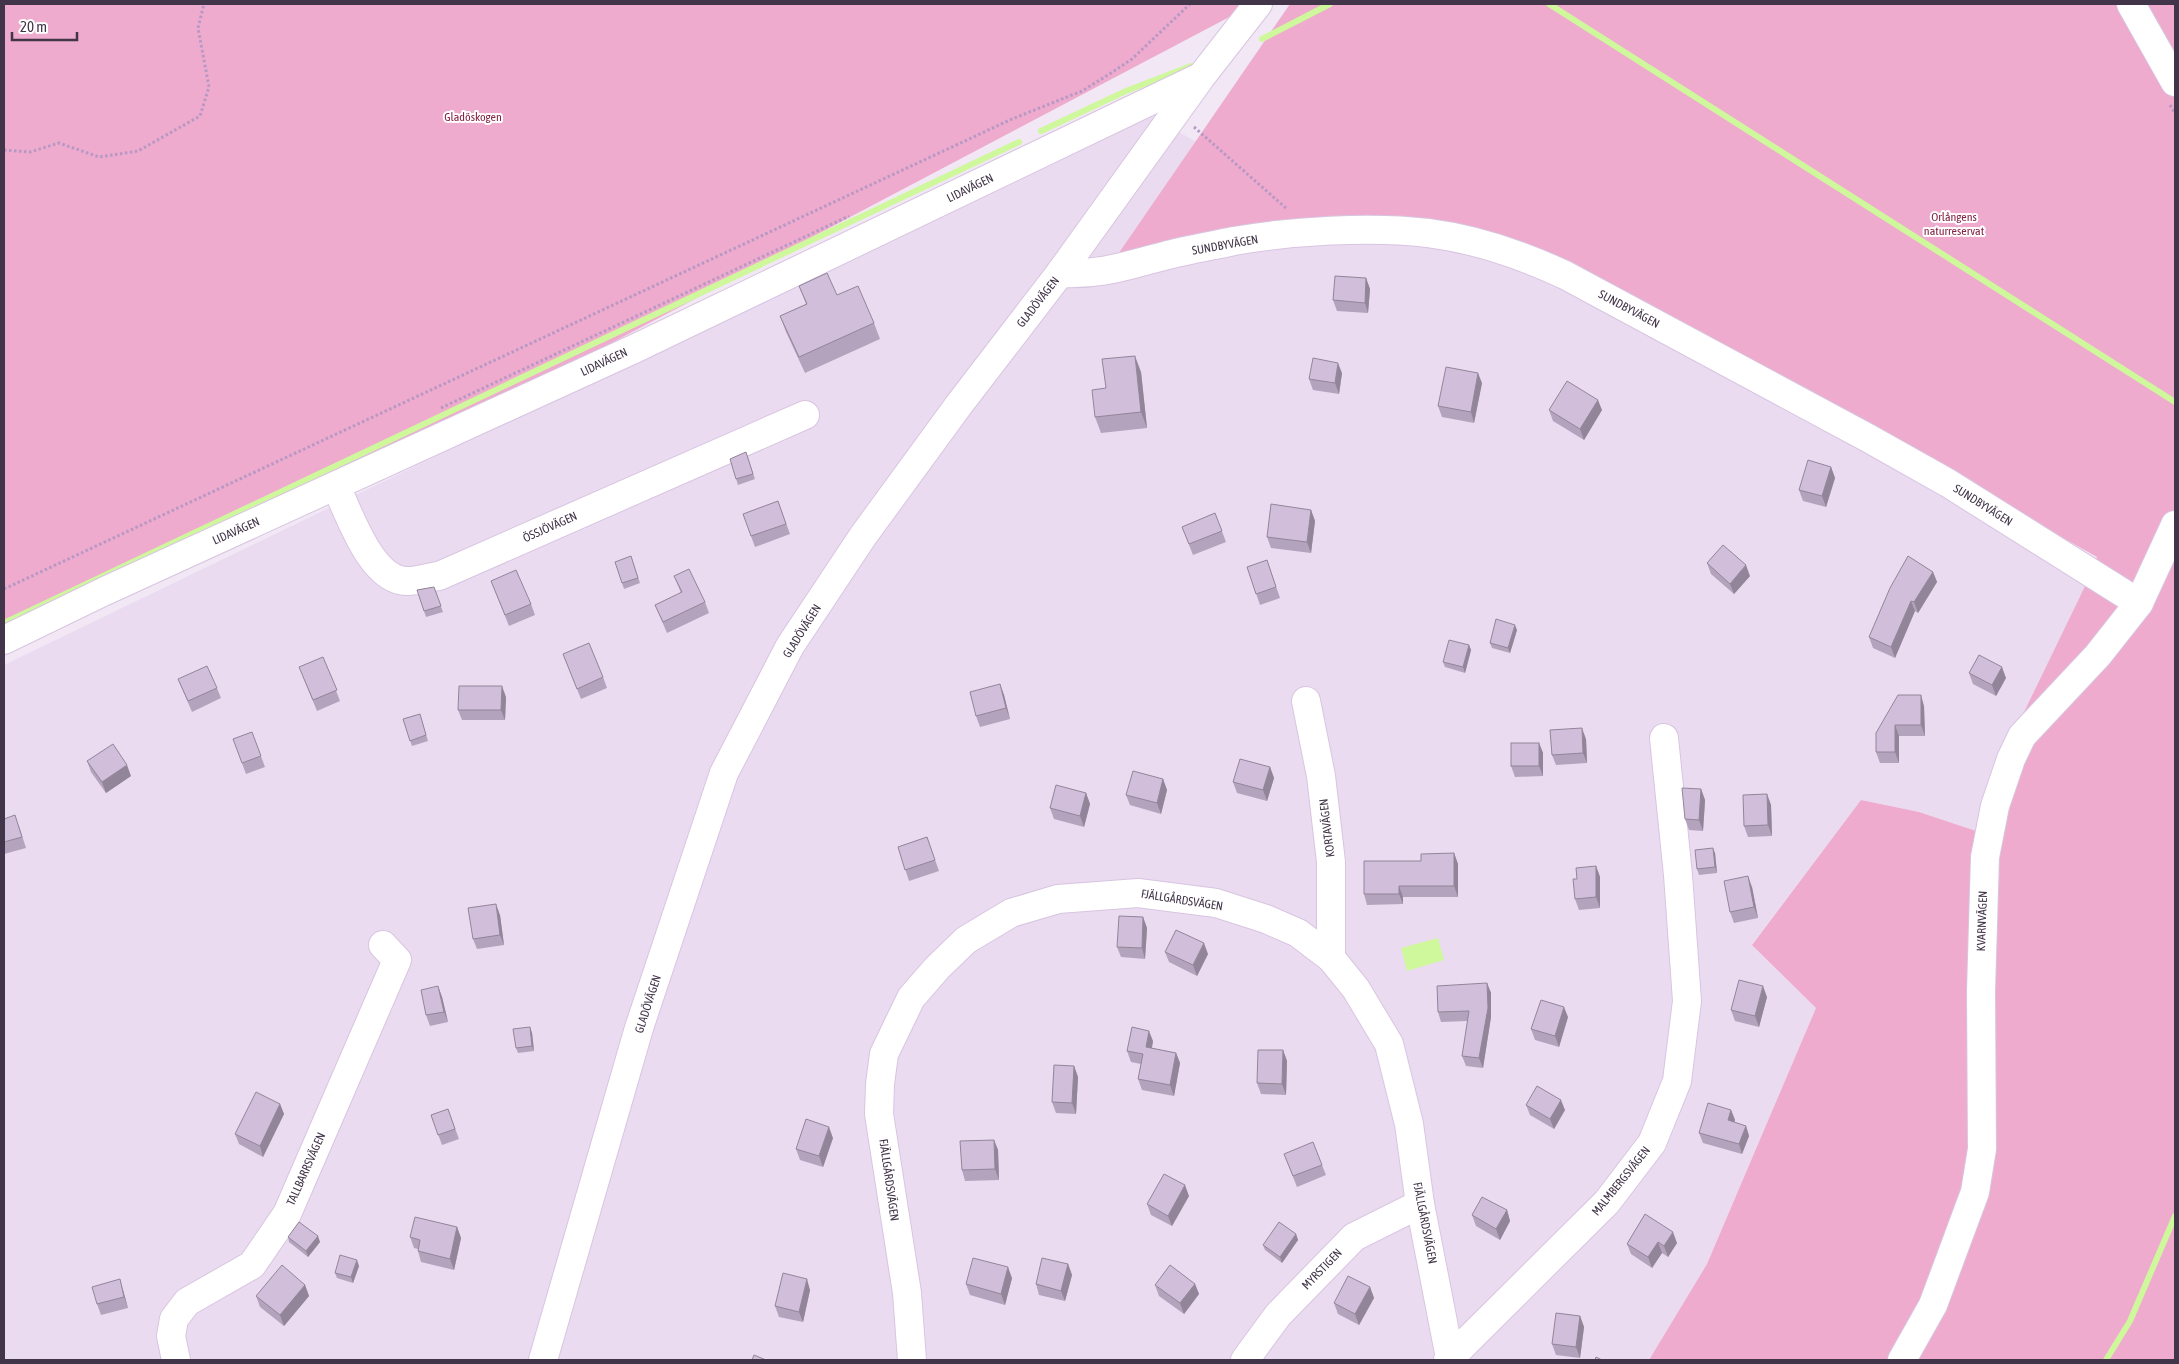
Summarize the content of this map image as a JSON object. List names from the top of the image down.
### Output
{
  "streets": {
    "street": [
      "LIDAVÄGEN",
      "SUNDBYVÄGEN",
      "GLADÖVÄGEN",
      "ÖSSJÖVÄGEN",
      "KORTAVÄGEN",
      "FJÄLLGÅRDSVÄGEN",
      "KVARNVÄGEN",
      "TALLBARRSVÄGEN",
      "MALMBERGSVÄGEN",
      "MYRSTIGEN"
    ]
  },
  "crossings": [
    ["LIDAVÄGEN", "GLADÖVÄGEN"],
    ["LIDAVÄGEN", "ÖSSJÖVÄGEN"],
    ["SUNDBYVÄGEN", "GLADÖVÄGEN"],
    ["SUNDBYVÄGEN", "KVARNVÄGEN"],
    ["KORTAVÄGEN", "FJÄLLGÅRDSVÄGEN"],
    ["FJÄLLGÅRDSVÄGEN", "MALMBERGSVÄGEN"],
    ["FJÄLLGÅRDSVÄGEN", "MYRSTIGEN"]
  ],
  "parks": ["Gladöskogen", "Orlångens naturreservat"],
  "scale_bar": "20 m"
}
